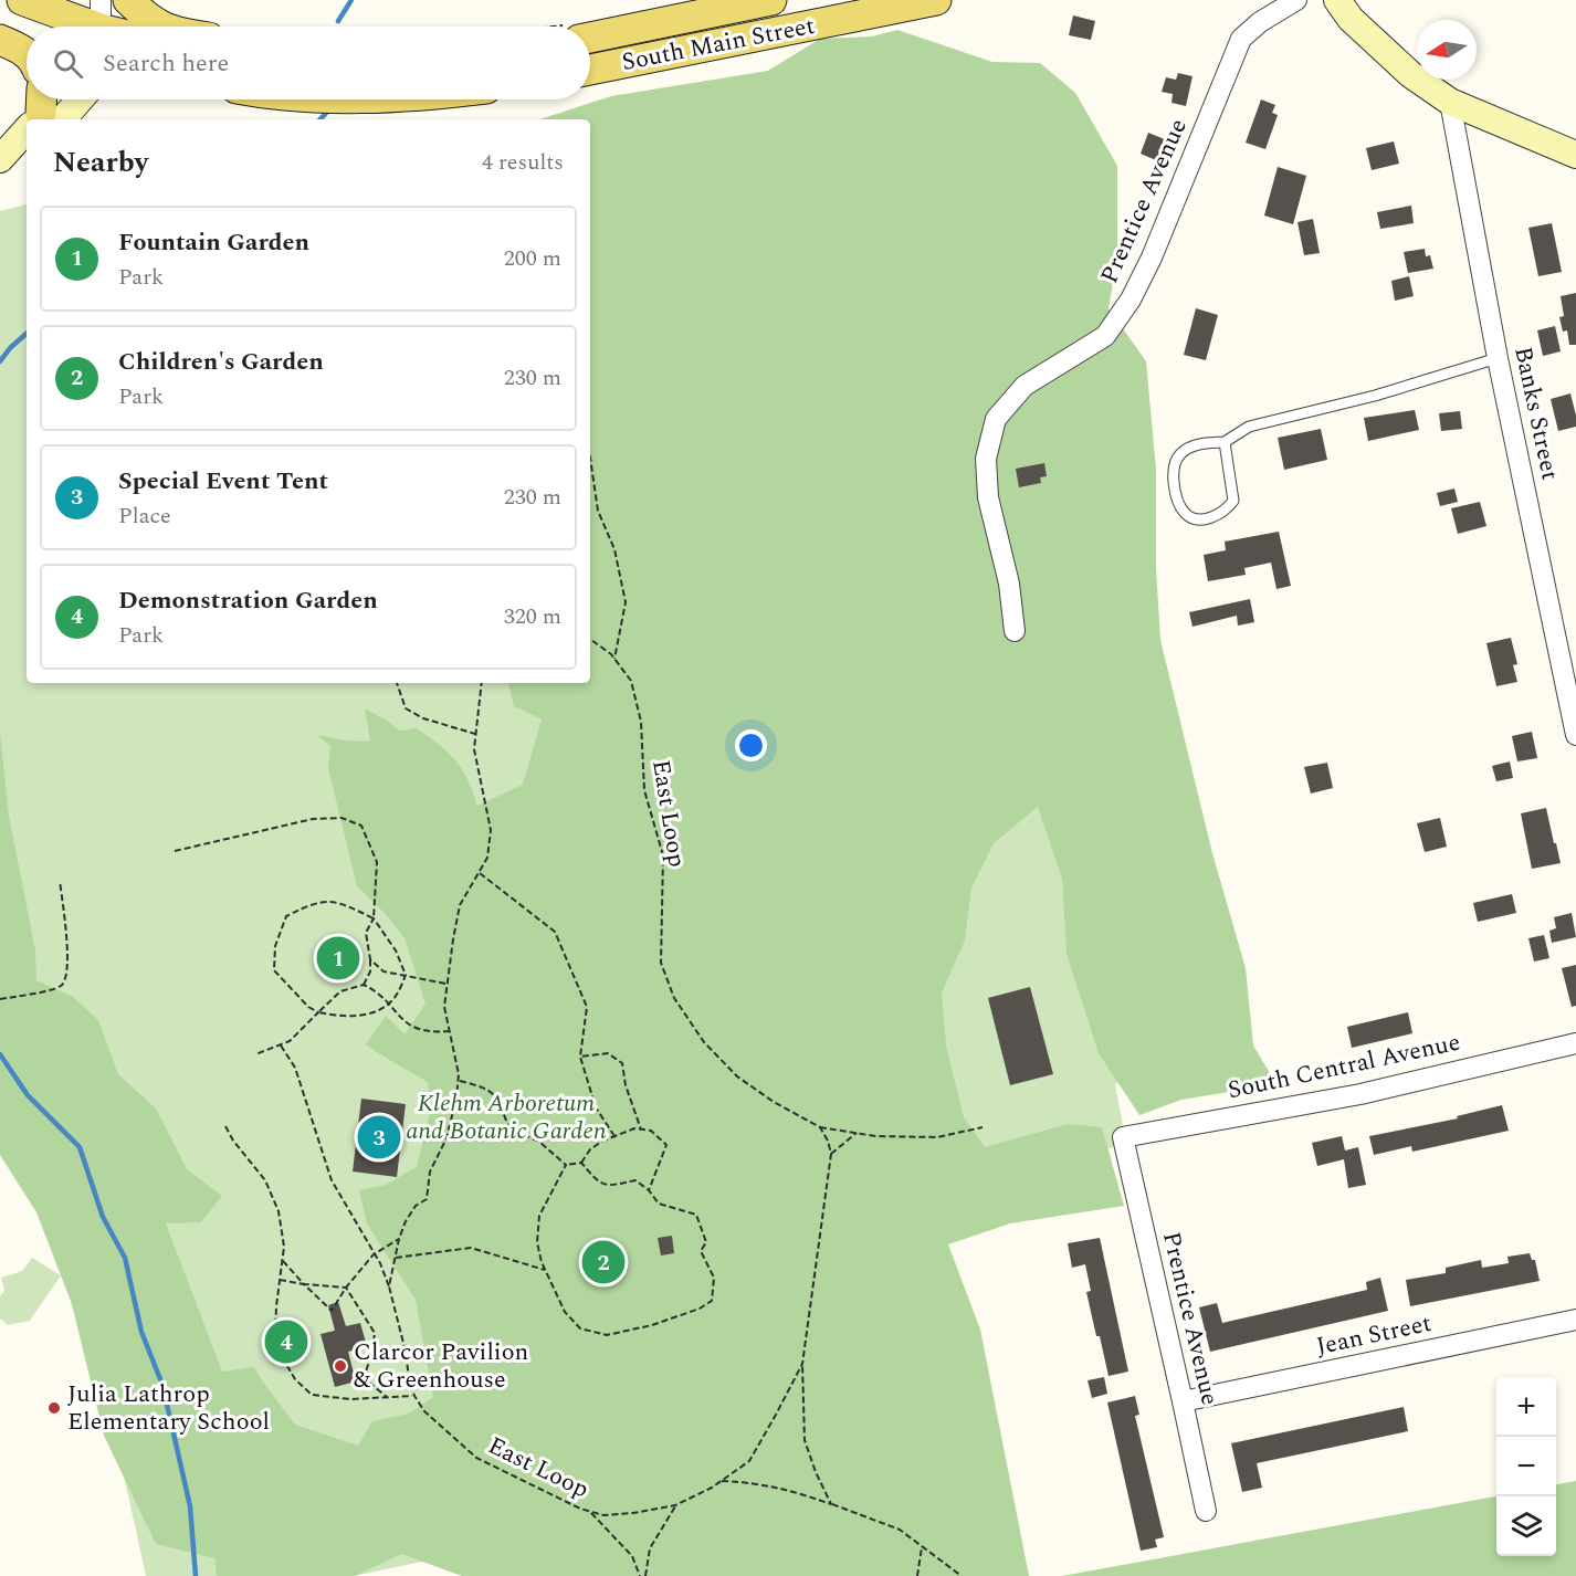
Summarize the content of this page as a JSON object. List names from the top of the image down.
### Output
{
  "streets": {
    "main road": ["South Main Street"],
    "street": [
      "Prentice Avenue",
      "Banks Street",
      "South Central Avenue",
      "Jean Street"
    ],
    "path": ["East Loop"]
  },
  "crossings": [
    ["Prentice Avenue", "South Central Avenue"],
    ["Prentice Avenue", "Jean Street"]
  ],
  "parks": ["Klehm Arboretum and Botanic Garden"],
  "places": ["Clarcor Pavilion & Greenhouse", "Julia Lathrop Elementary School"],
  "north": "left",
  "page": {
    "search": "Search here",
    "heading": ["Nearby", "4 results"],
    "list": [
      {
        "mark": "1",
        "name": "Fountain Garden",
        "note": "Park",
        "value": "200 m"
      },
      {
        "mark": "2",
        "name": "Children's Garden",
        "note": "Park",
        "value": "230 m"
      },
      {
        "mark": "3",
        "name": "Special Event Tent",
        "note": "Place",
        "value": "230 m"
      },
      {
        "mark": "4",
        "name": "Demonstration Garden",
        "note": "Park",
        "value": "320 m"
      }
    ],
    "pins": [
      "1",
      "3",
      "2",
      "4"
    ],
    "map_buttons": ["+", "−"]
  }
}
